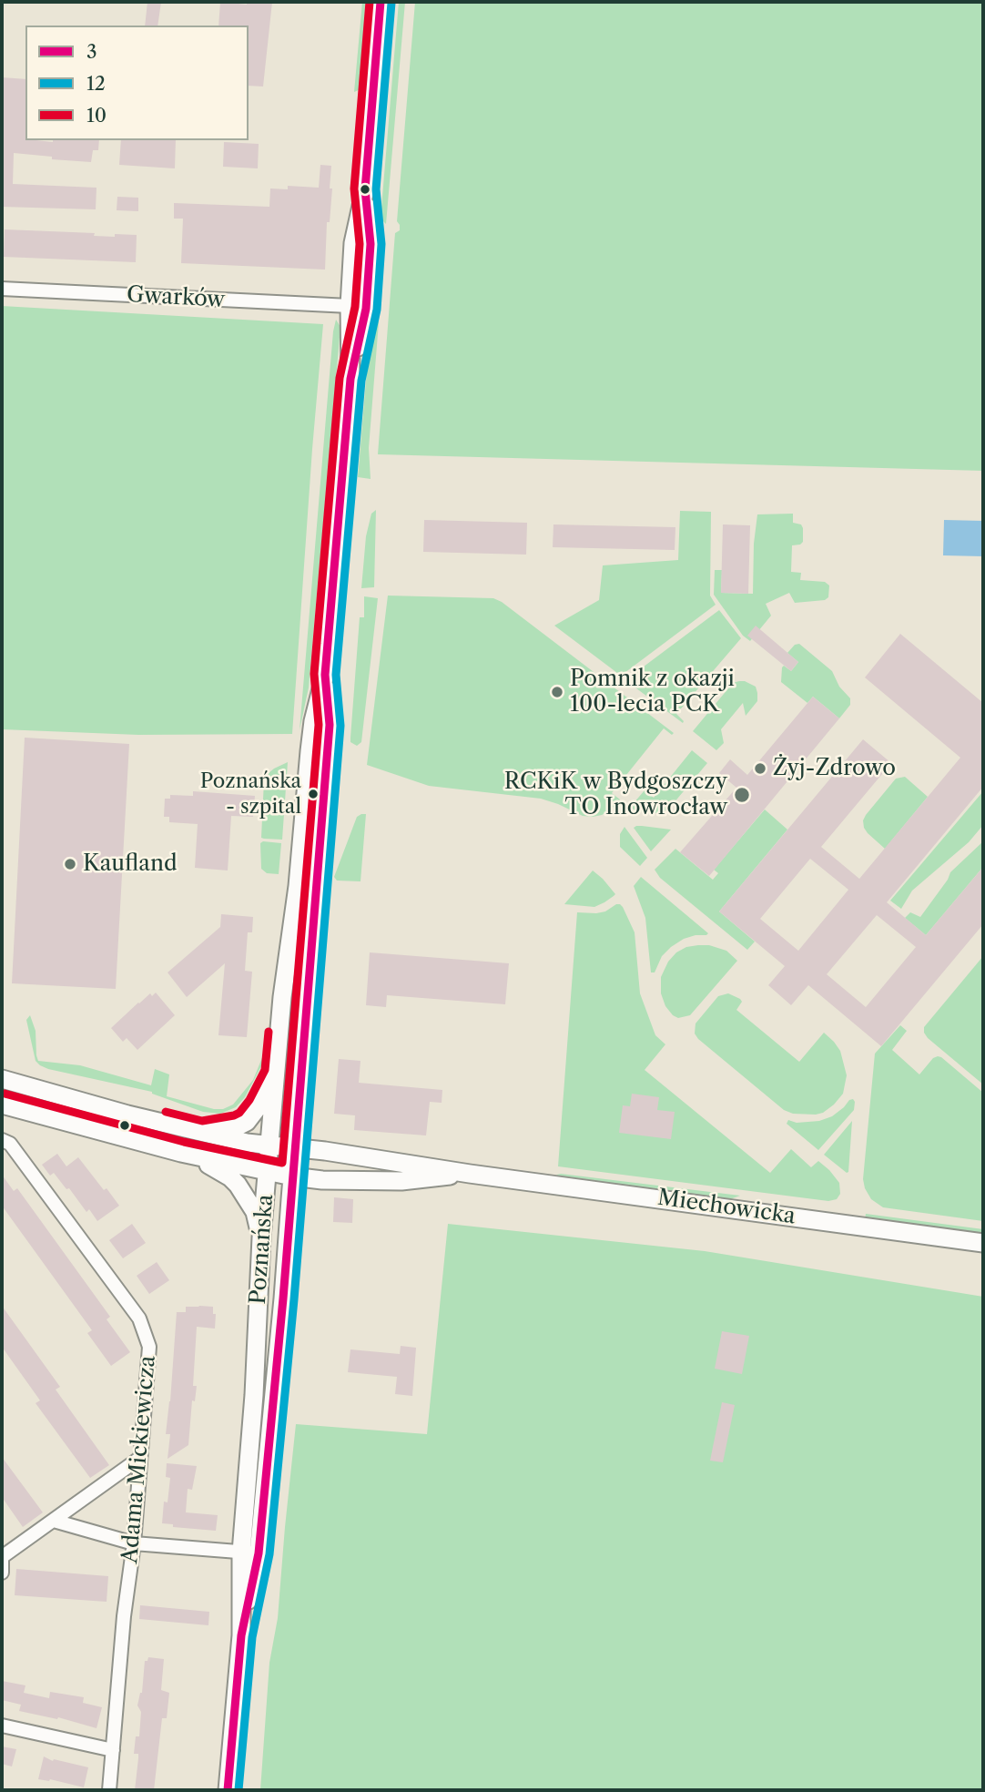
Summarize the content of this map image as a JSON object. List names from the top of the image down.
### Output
{
  "streets": {
    "main road": ["Miechowicka", "Poznańska"],
    "street": ["Gwarków", "Adama Mickiewicza"]
  },
  "crossings": [
    ["Gwarków", "Poznańska"],
    ["Miechowicka", "Poznańska"]
  ],
  "places": [
    "Pomnik z okazji 100-lecia PCK",
    "Żyj-Zdrowo",
    "Poznańska - szpital",
    "RCKiK w Bydgoszczy TO Inowrocław",
    "Kaufland"
  ],
  "lines": ["transit line 3", "transit line 10", "transit line 12"],
  "legend": ["3", "12", "10"]
}
